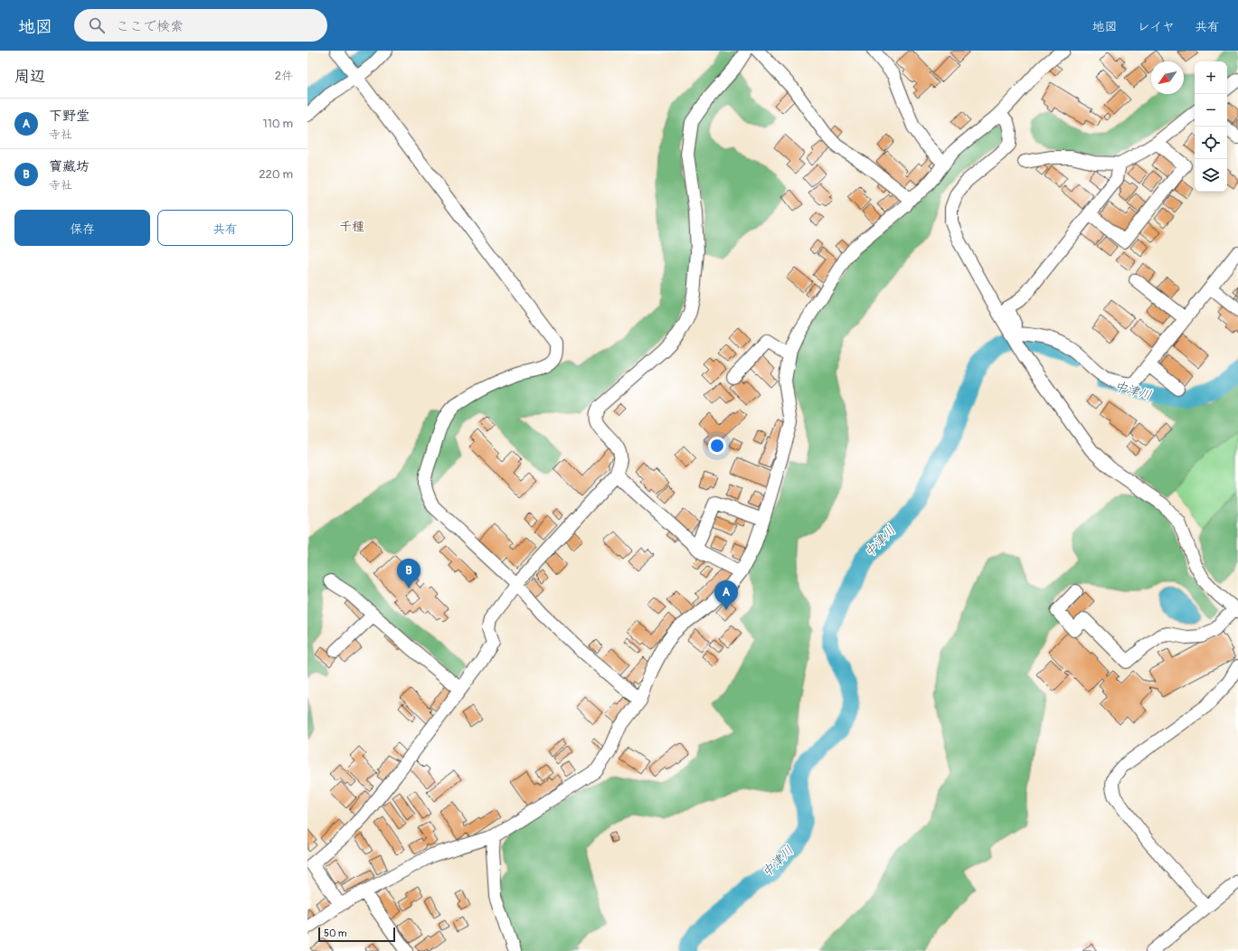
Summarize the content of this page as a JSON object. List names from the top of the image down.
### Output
{
  "districts": ["千種"],
  "water": ["中津川"],
  "scale_bar": "50 m",
  "north": "bottom left",
  "page": {
    "header": "地図",
    "search": "ここで検索",
    "nav": ["地図", "レイヤ", "共有"],
    "heading": ["周辺", "2件"],
    "map_buttons": ["+", "−"],
    "list": [
      {
        "mark": "A",
        "name": "下野堂",
        "note": "寺社",
        "value": "110 m"
      },
      {
        "mark": "B",
        "name": "寶藏坊",
        "note": "寺社",
        "value": "220 m"
      }
    ],
    "buttons": ["保存", "共有"],
    "pins": ["B", "A"],
    "scale": "50 m"
  }
}
